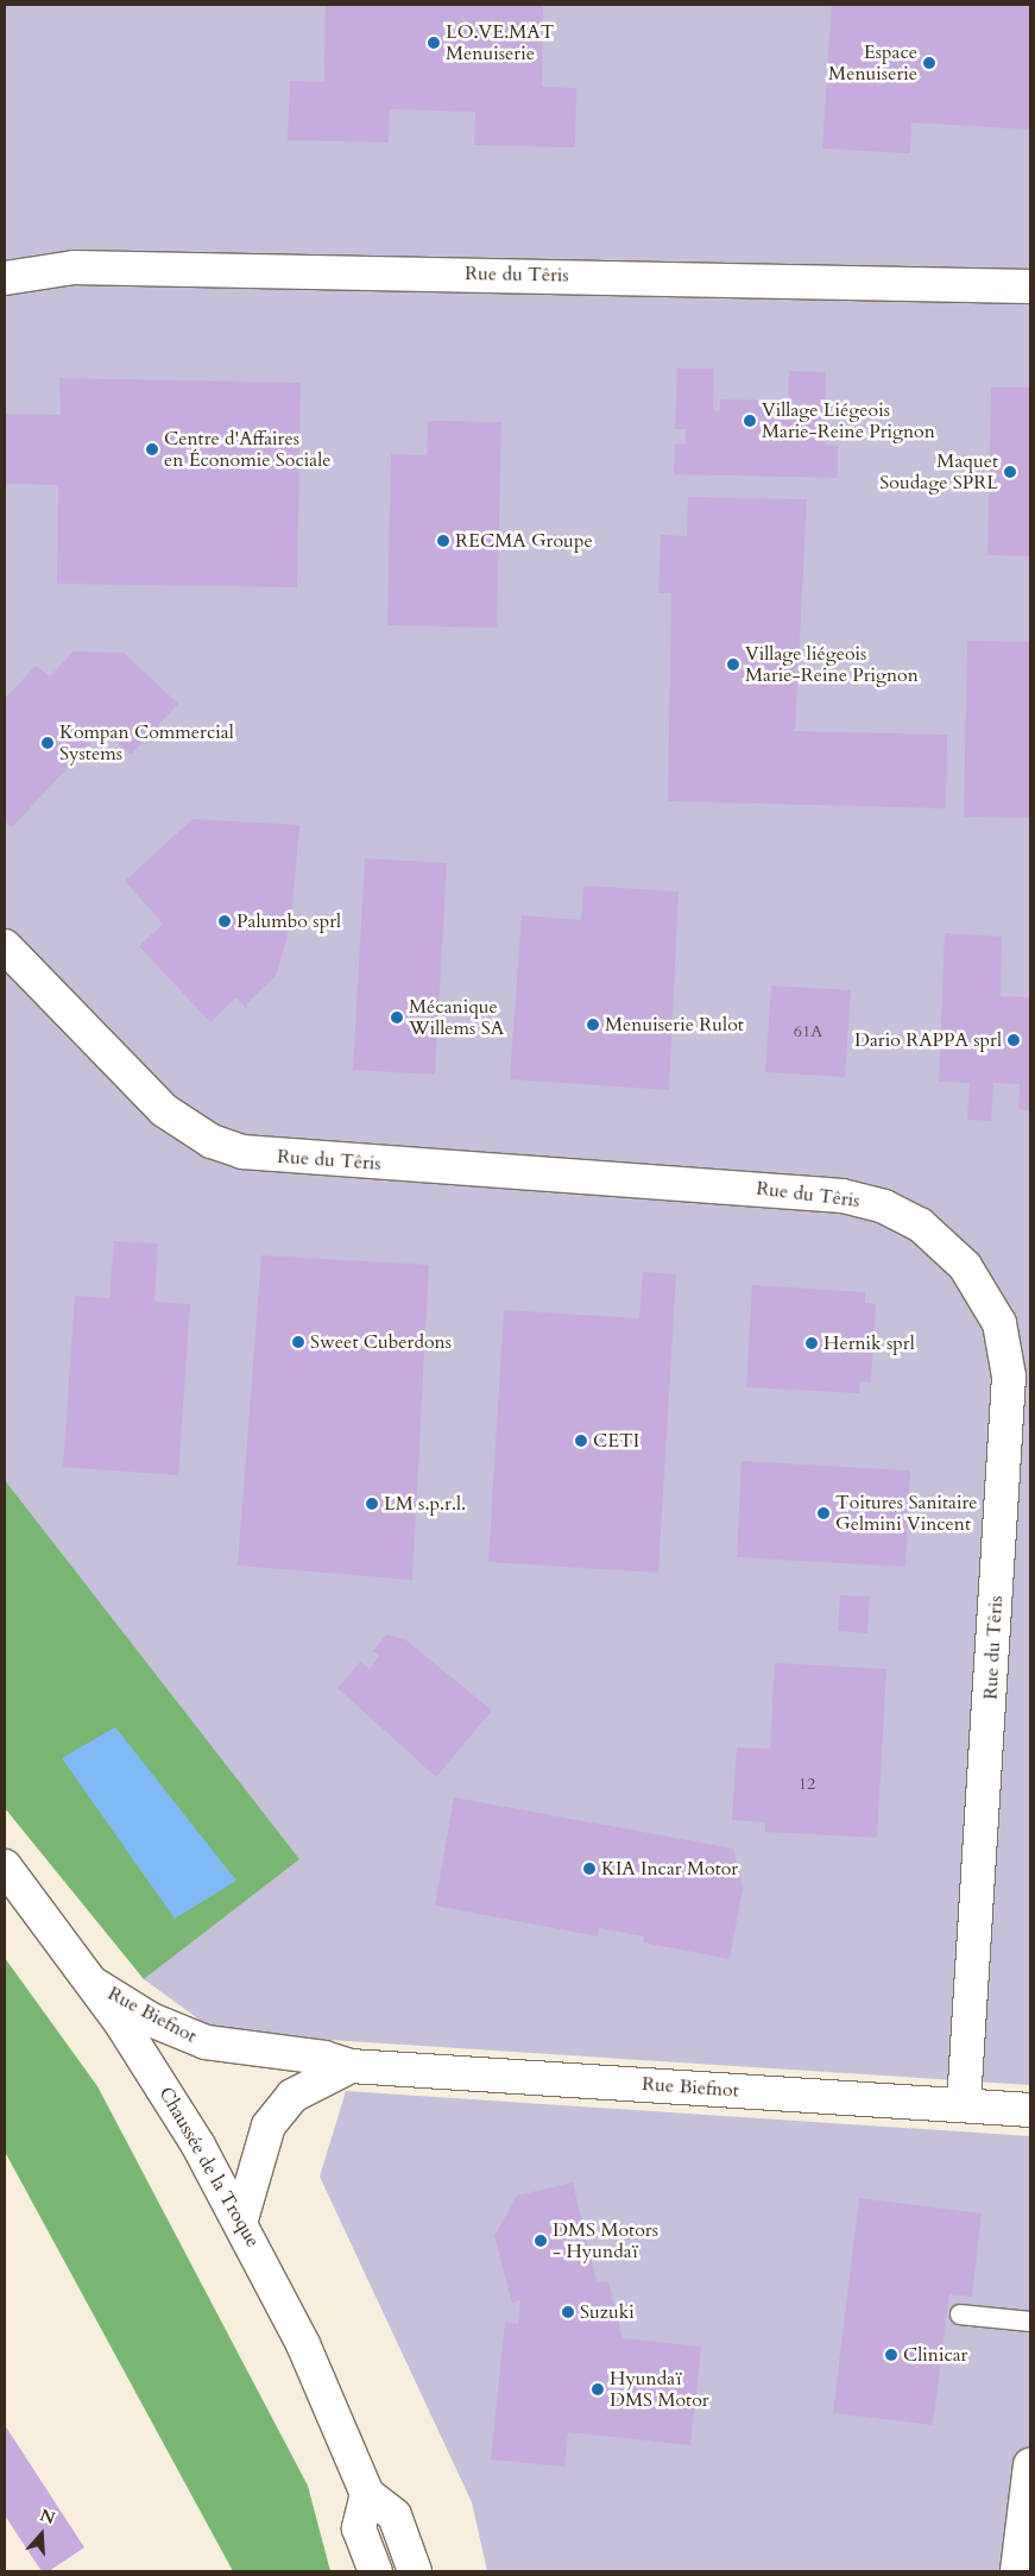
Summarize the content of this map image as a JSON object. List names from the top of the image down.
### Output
{
  "streets": {
    "street": ["Rue du Têris", "Rue Biefnot", "Chaussée de la Troque"]
  },
  "crossings": [
    ["Rue du Têris", "Rue Biefnot"],
    ["Rue Biefnot", "Chaussée de la Troque"]
  ],
  "places": [
    "LO.VE.MAT Menuiserie",
    "Espace Menuiserie",
    "Village Liégeois Marie-Reine Prignon",
    "Centre d'Affaires en Économie Sociale",
    "Maquet Soudage SPRL",
    "RECMA Groupe",
    "Village liégeois Marie-Reine Prignon",
    "Kompan Commercial Systems",
    "Palumbo sprl",
    "Mécanique Willems SA",
    "Menuiserie Rulot",
    "Dario RAPPA sprl",
    "Sweet Cuberdons",
    "Hernik sprl",
    "CETI",
    "LM s.p.r.l.",
    "Toitures Sanitaire Gelmini Vincent",
    "KIA Incar Motor",
    "DMS Motors - Hyundaï",
    "Suzuki",
    "Clinicar",
    "Hyundaï DMS Motor"
  ],
  "house_numbers": ["61A", "12"],
  "north": "top"
}
